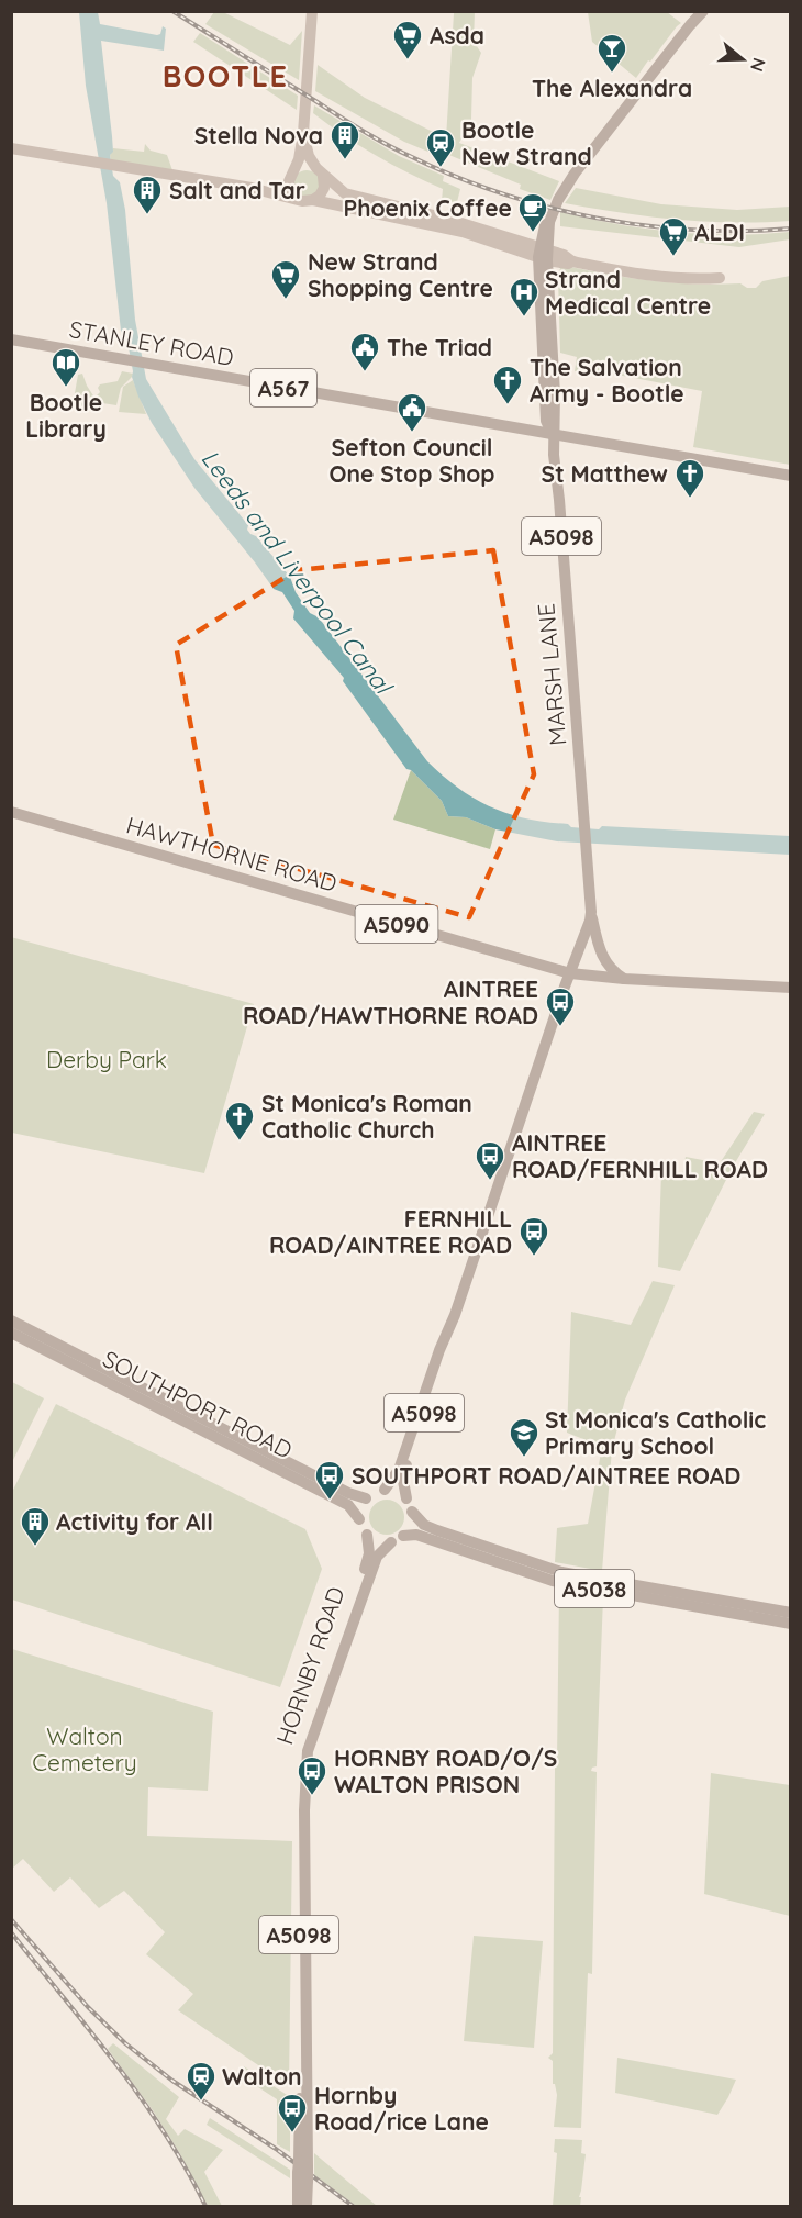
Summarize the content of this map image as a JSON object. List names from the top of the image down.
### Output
{
  "streets": {
    "main road": [
      "STANLEY ROAD",
      "A567",
      "A5098",
      "MARSH LANE",
      "HAWTHORNE ROAD",
      "A5090",
      "SOUTHPORT ROAD",
      "A5038",
      "HORNBY ROAD"
    ]
  },
  "crossings": [
    ["STANLEY ROAD", "MARSH LANE"],
    ["A5098", "MARSH LANE"],
    ["A5098", "HAWTHORNE ROAD"],
    ["A5098", "SOUTHPORT ROAD"],
    ["A5098", "A5038"],
    ["A5098", "HORNBY ROAD"],
    ["MARSH LANE", "HAWTHORNE ROAD"],
    ["SOUTHPORT ROAD", "A5038"],
    ["SOUTHPORT ROAD", "HORNBY ROAD"],
    ["A5038", "HORNBY ROAD"]
  ],
  "districts": ["BOOTLE"],
  "water": ["Leeds and Liverpool Canal"],
  "parks": ["Derby Park", "Walton Cemetery"],
  "places": {
    "supermarket": ["Asda", "ALDI", "New Strand Shopping Centre"],
    "bar": ["The Alexandra"],
    "building": ["Stella Nova", "Salt and Tar", "Activity for All"],
    "station": ["Bootle New Strand", "Walton"],
    "cafe": ["Phoenix Coffee"],
    "hospital": ["Strand Medical Centre"],
    "public building": ["The Triad", "Sefton Council One Stop Shop"],
    "library": ["Bootle Library"],
    "church": ["The Salvation Army - Bootle", "St Matthew", "St Monica's Roman Catholic Church"],
    "bus stop": [
      "AINTREE ROAD/HAWTHORNE ROAD",
      "AINTREE ROAD/FERNHILL ROAD",
      "FERNHILL ROAD/AINTREE ROAD",
      "SOUTHPORT ROAD/AINTREE ROAD",
      "HORNBY ROAD/O/S WALTON PRISON",
      "Hornby Road/rice Lane"
    ],
    "school or university": ["St Monica's Catholic Primary School"]
  },
  "north": "right"
}
